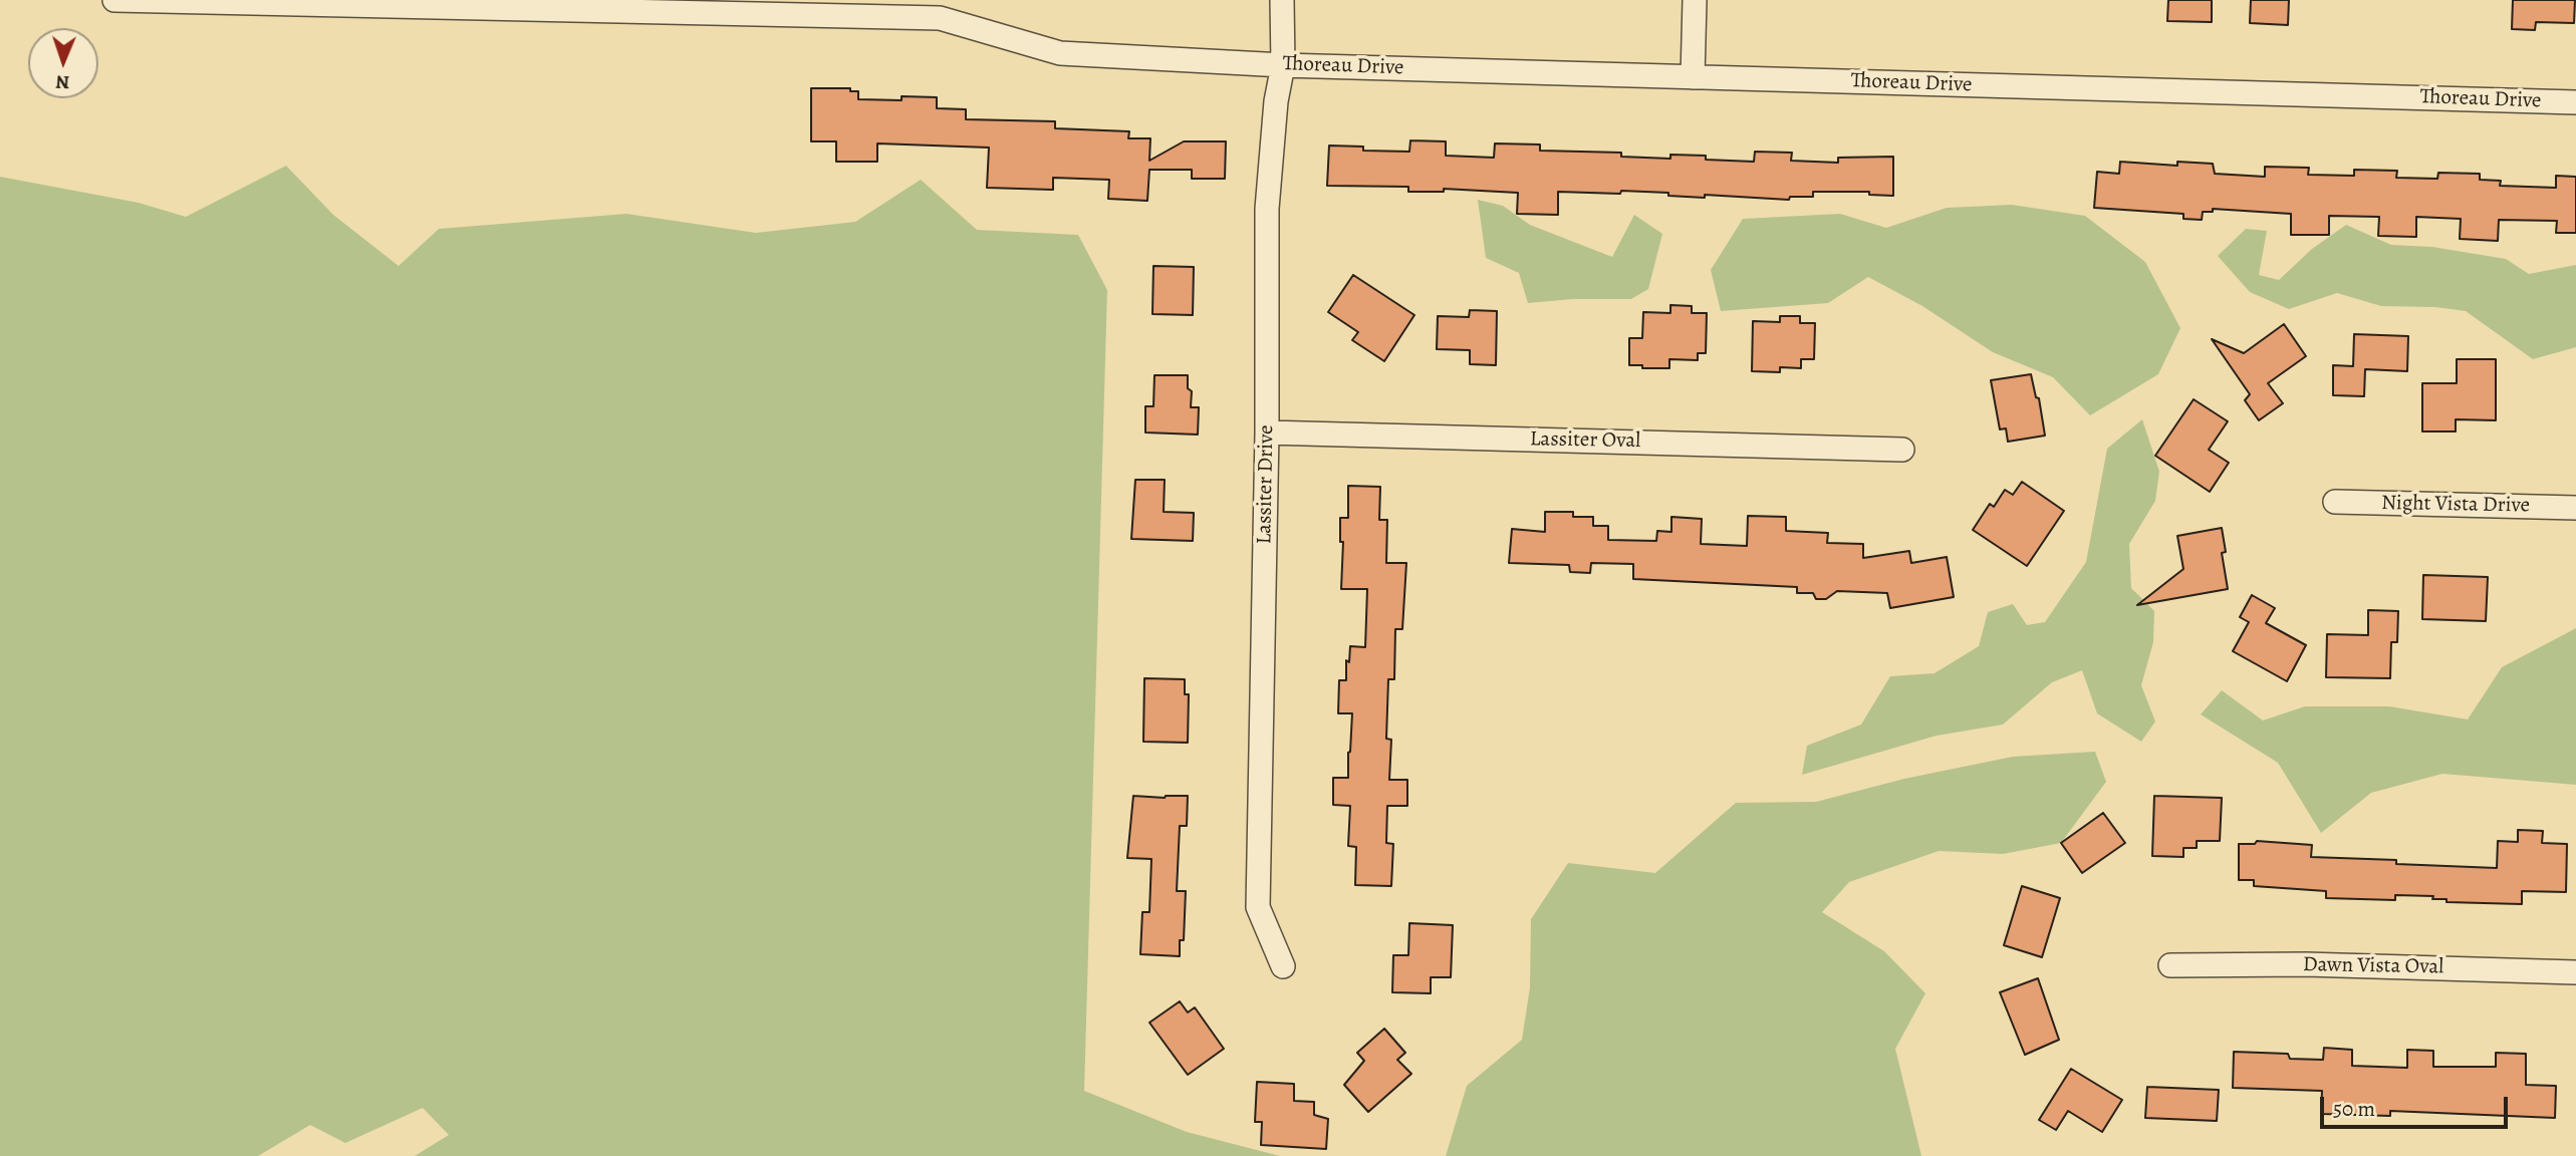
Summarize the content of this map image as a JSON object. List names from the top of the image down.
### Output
{
  "streets": {
    "street": [
      "Thoreau Drive",
      "Lassiter Oval",
      "Lassiter Drive",
      "Night Vista Drive",
      "Dawn Vista Oval"
    ]
  },
  "crossings": [
    ["Thoreau Drive", "Lassiter Drive"],
    ["Lassiter Oval", "Lassiter Drive"]
  ],
  "scale_bar": "50 m",
  "north": "bottom"
}
